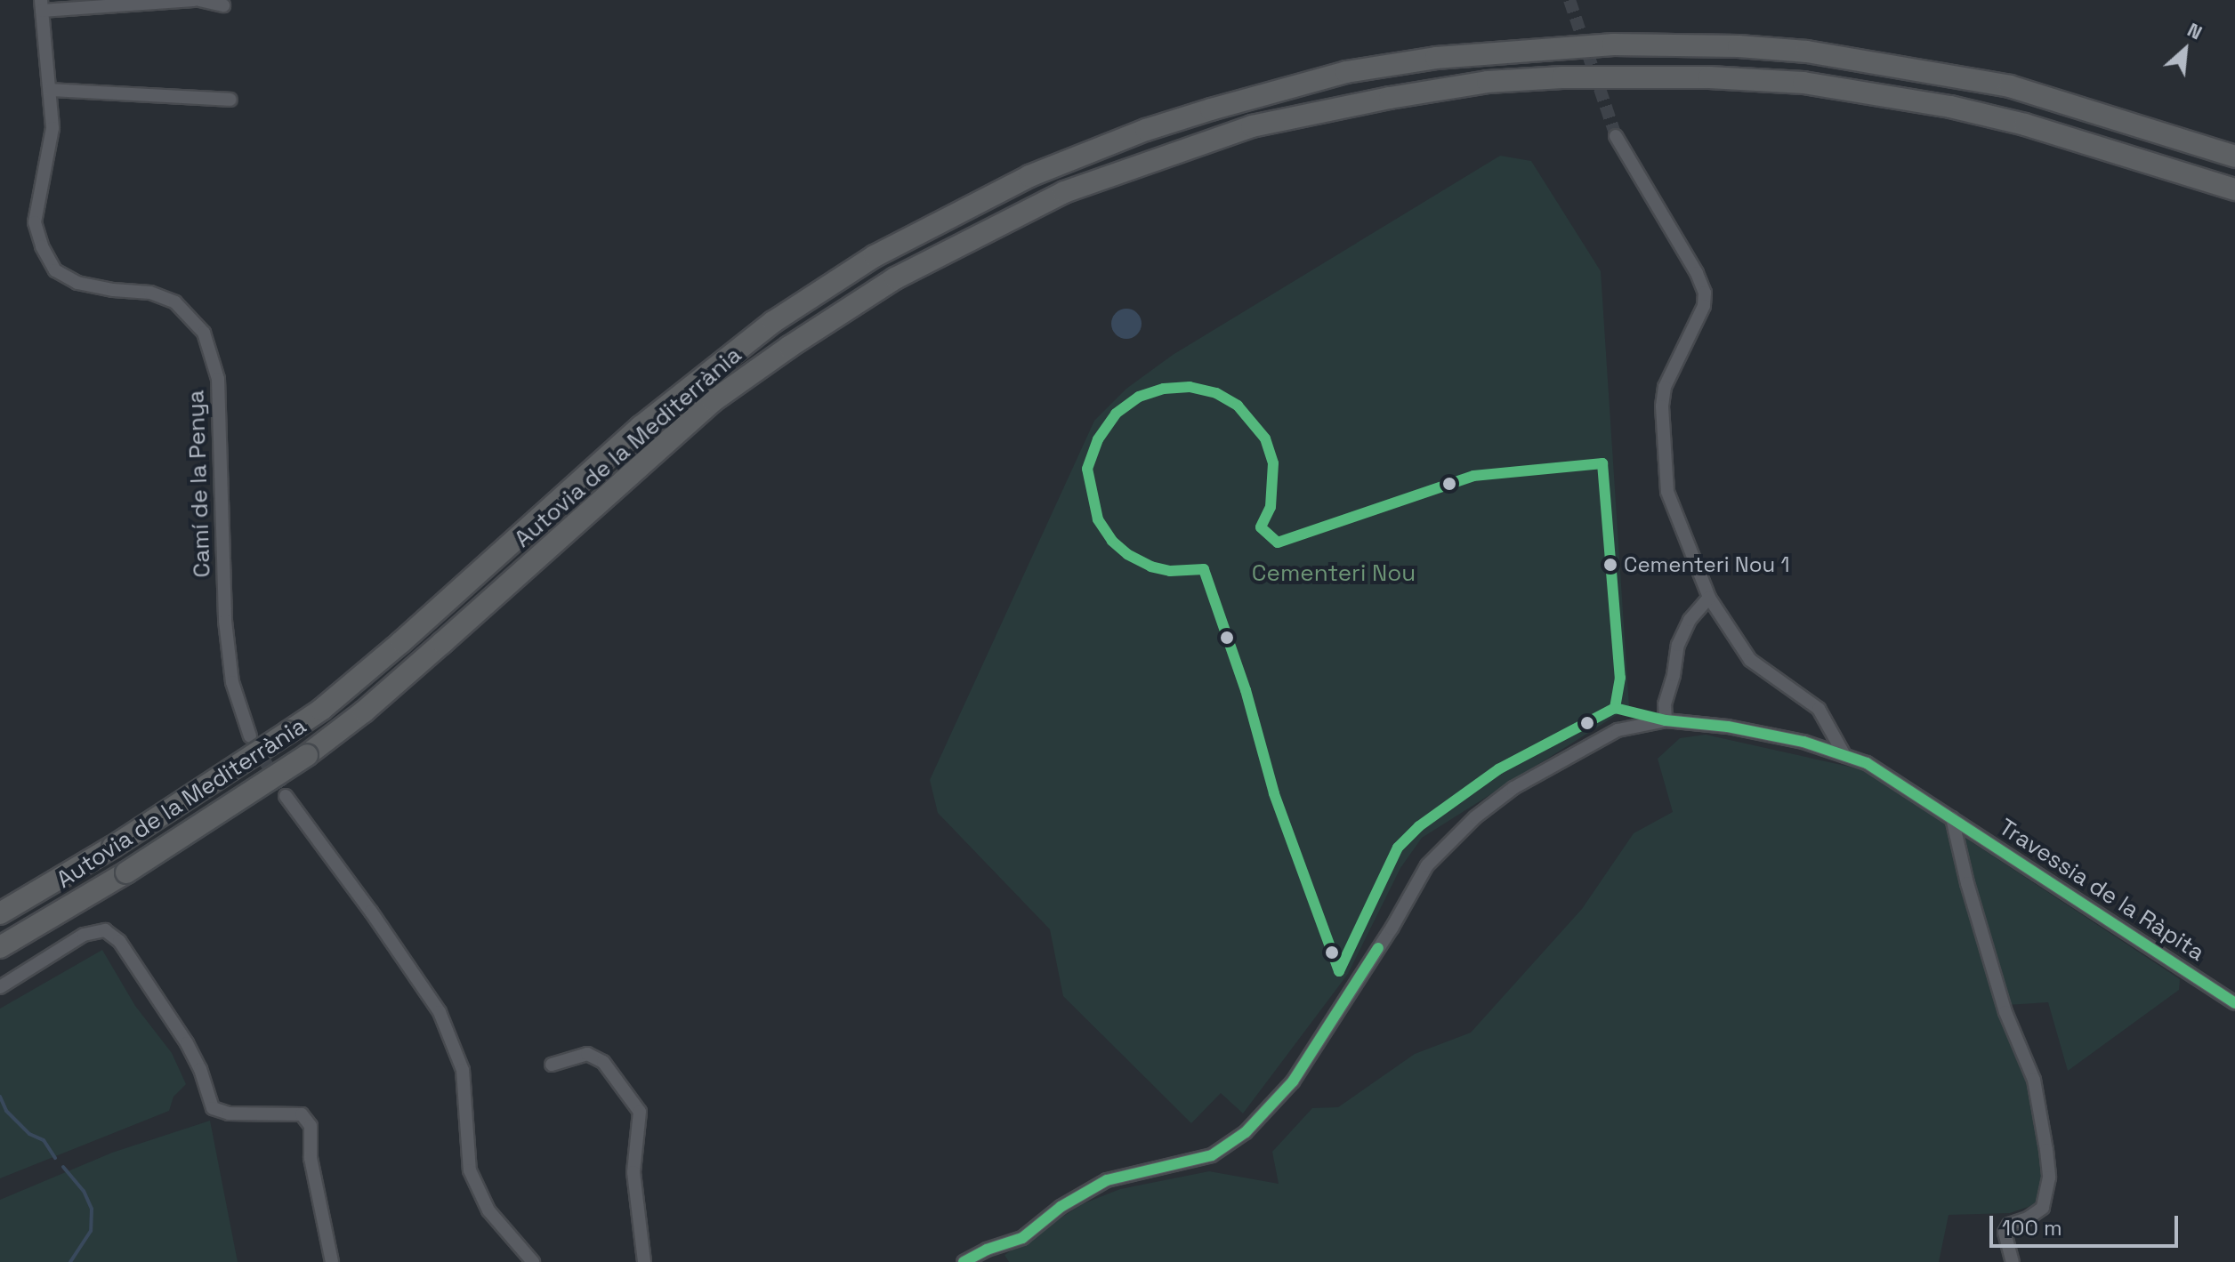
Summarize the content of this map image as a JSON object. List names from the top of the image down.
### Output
{
  "streets": {
    "highway": ["Autovia de la Mediterrània"],
    "street": ["Camí de la Penya", "Travessia de la Ràpita"]
  },
  "parks": ["Cementeri Nou"],
  "places": ["Cementeri Nou 1"],
  "scale_bar": "100 m",
  "north": "top right"
}
